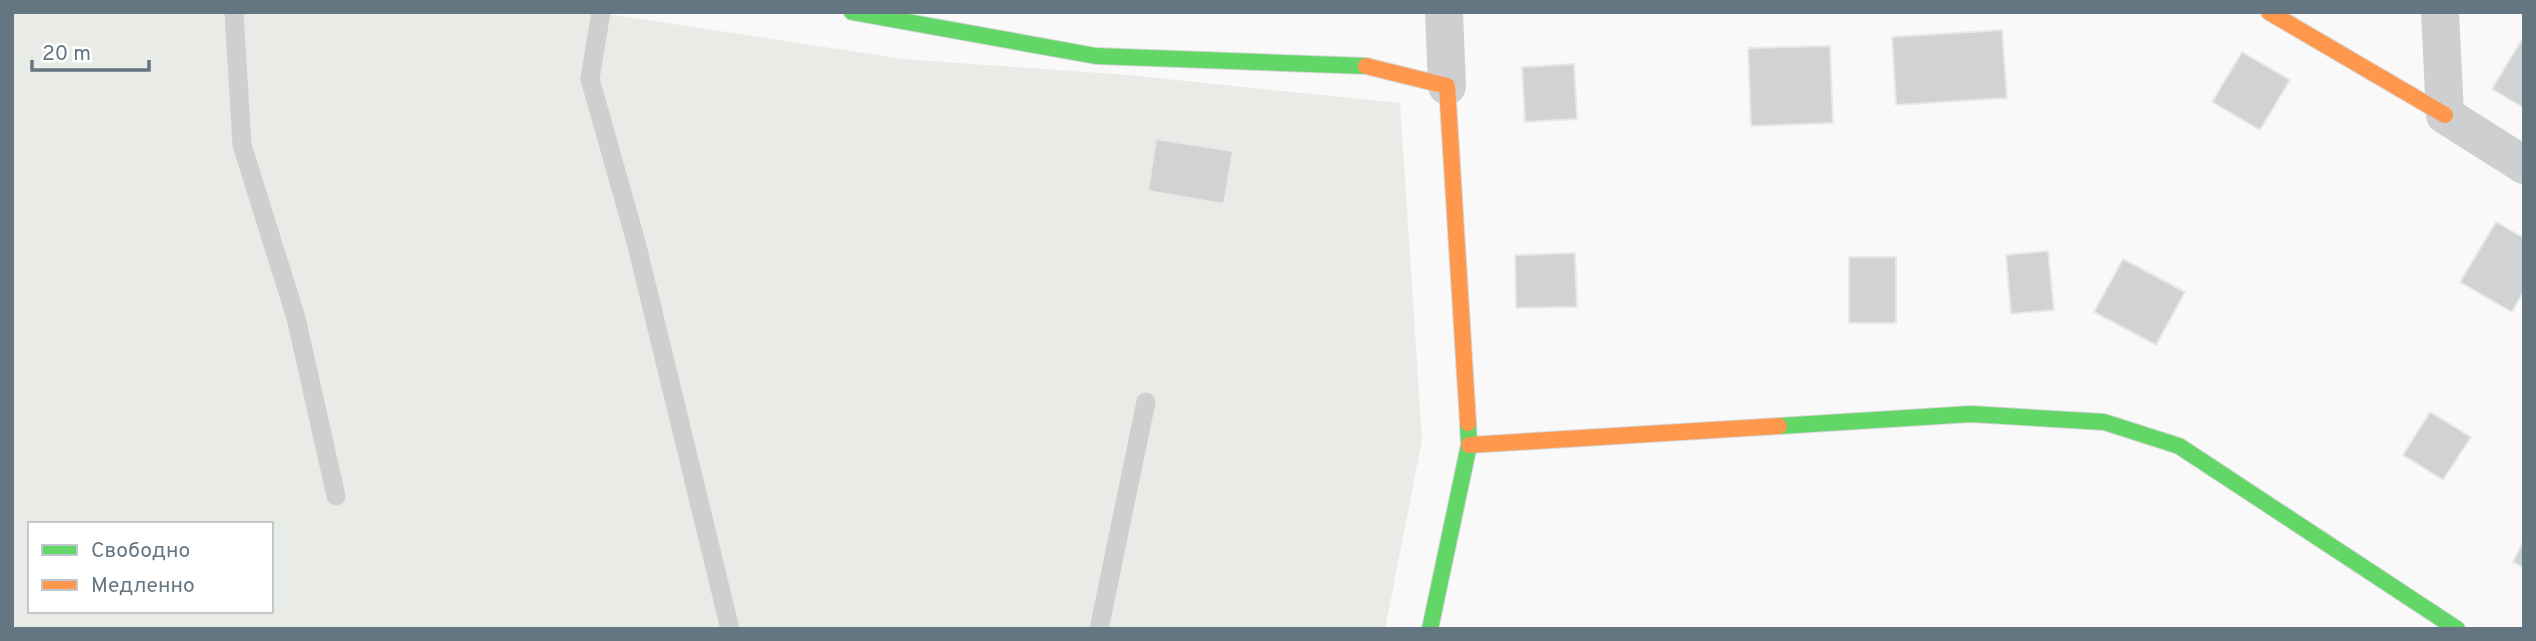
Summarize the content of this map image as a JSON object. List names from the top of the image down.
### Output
{
  "legend": ["Свободно", "Медленно"],
  "scale_bar": "20 m"
}
